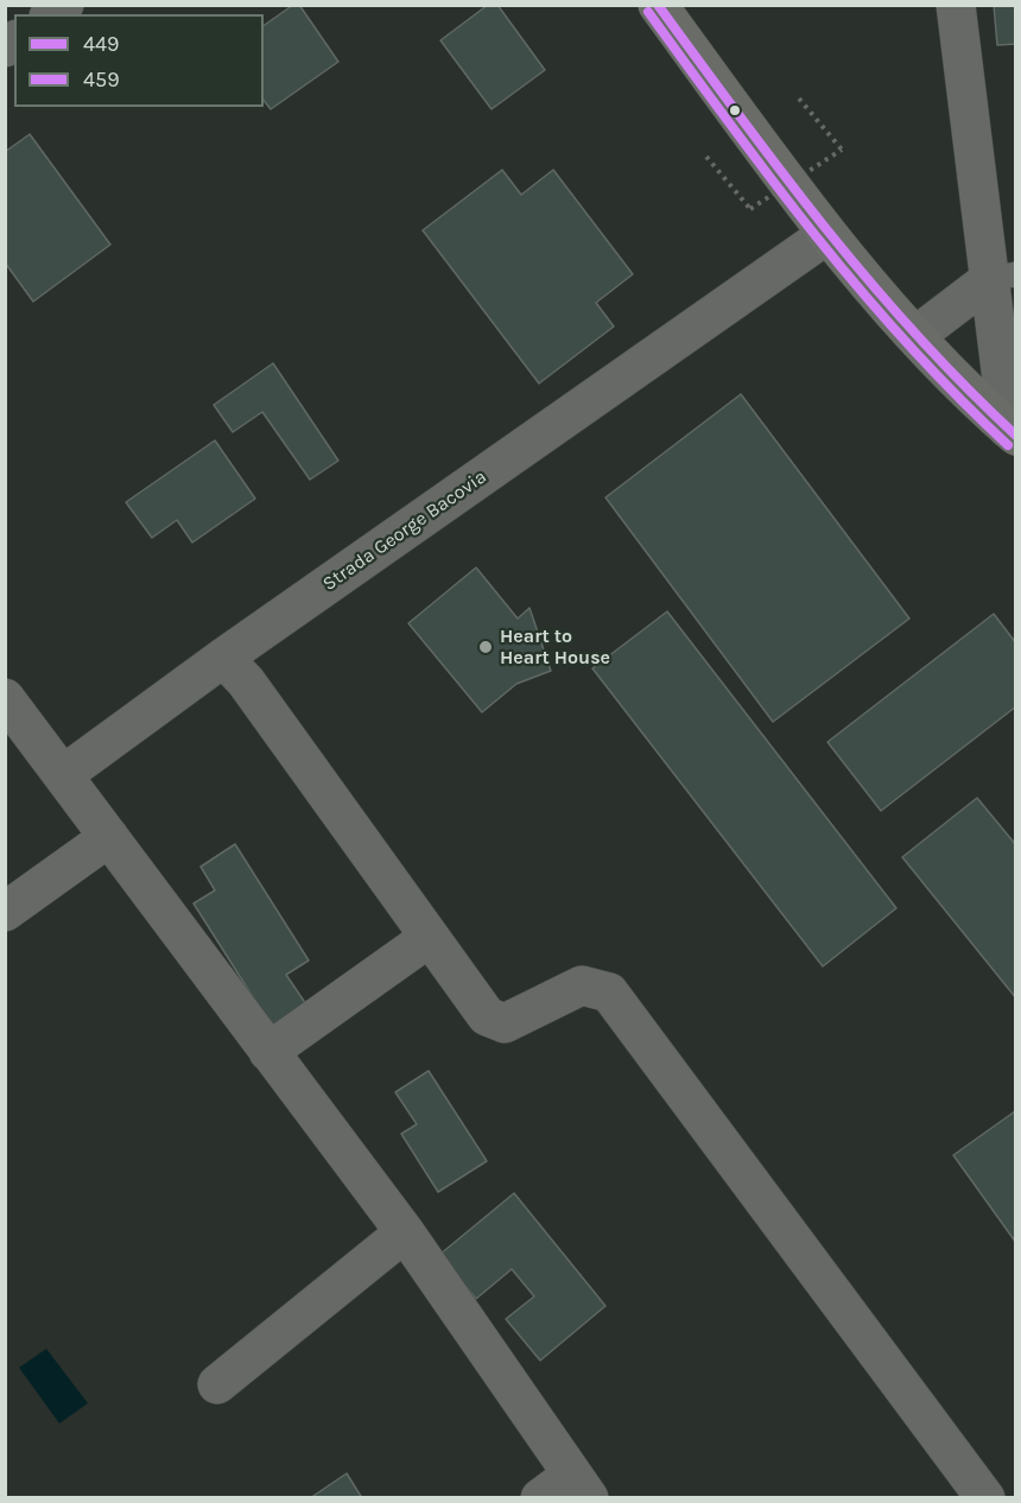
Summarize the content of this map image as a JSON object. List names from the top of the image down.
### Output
{
  "streets": {
    "street": ["Strada George Bacovia"]
  },
  "places": ["Heart to Heart House"],
  "lines": ["transit line 449", "transit line 459"],
  "legend": ["449", "459"]
}
